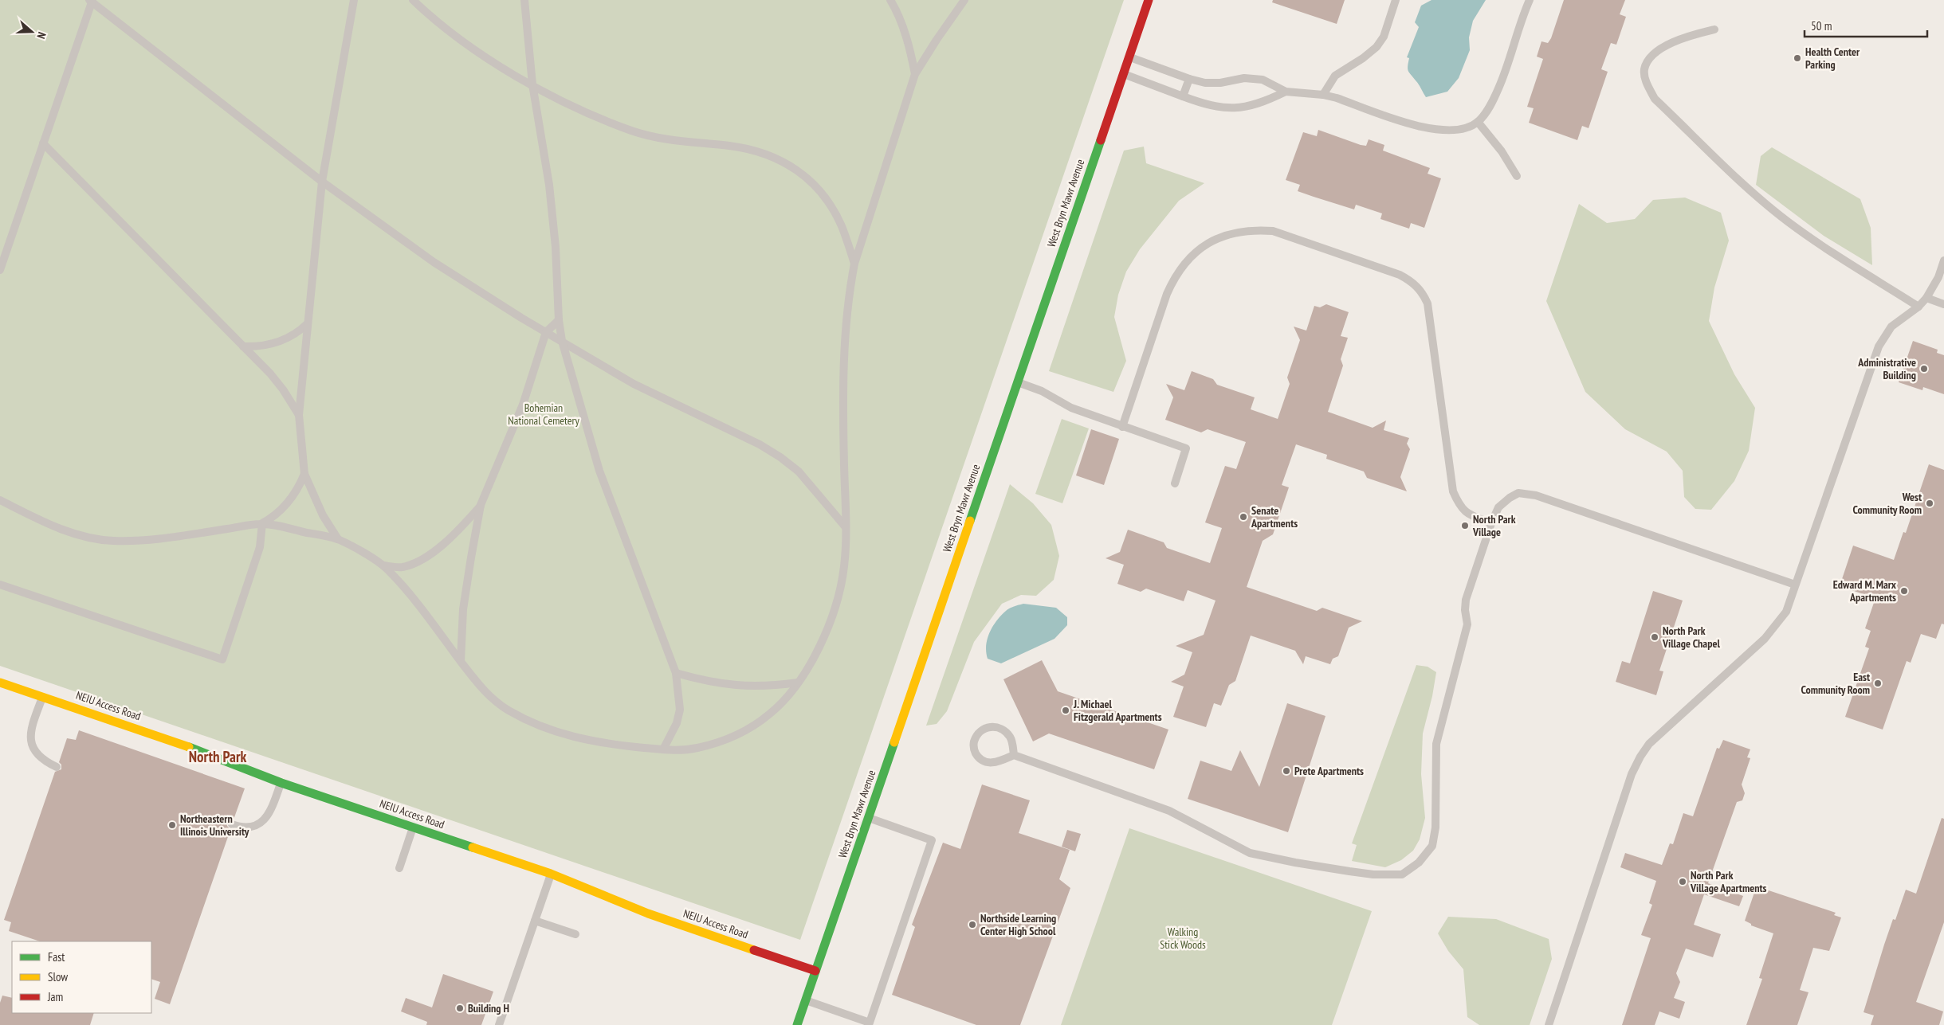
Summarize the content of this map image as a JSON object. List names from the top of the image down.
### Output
{
  "streets": {
    "street": ["West Bryn Mawr Avenue", "NEIU Access Road"]
  },
  "crossings": [
    ["West Bryn Mawr Avenue", "NEIU Access Road"]
  ],
  "districts": ["North Park"],
  "parks": ["Bohemian National Cemetery", "Walking Stick Woods"],
  "places": [
    "Health Center Parking",
    "Administrative Building",
    "West Community Room",
    "Senate Apartments",
    "North Park Village",
    "Edward M. Marx Apartments",
    "North Park Village Chapel",
    "East Community Room",
    "J. Michael Fitzgerald Apartments",
    "Prete Apartments",
    "Northeastern Illinois University",
    "North Park Village Apartments",
    "Northside Learning Center High School",
    "Building H"
  ],
  "legend": ["Fast", "Slow", "Jam"],
  "scale_bar": "50 m",
  "north": "right"
}
